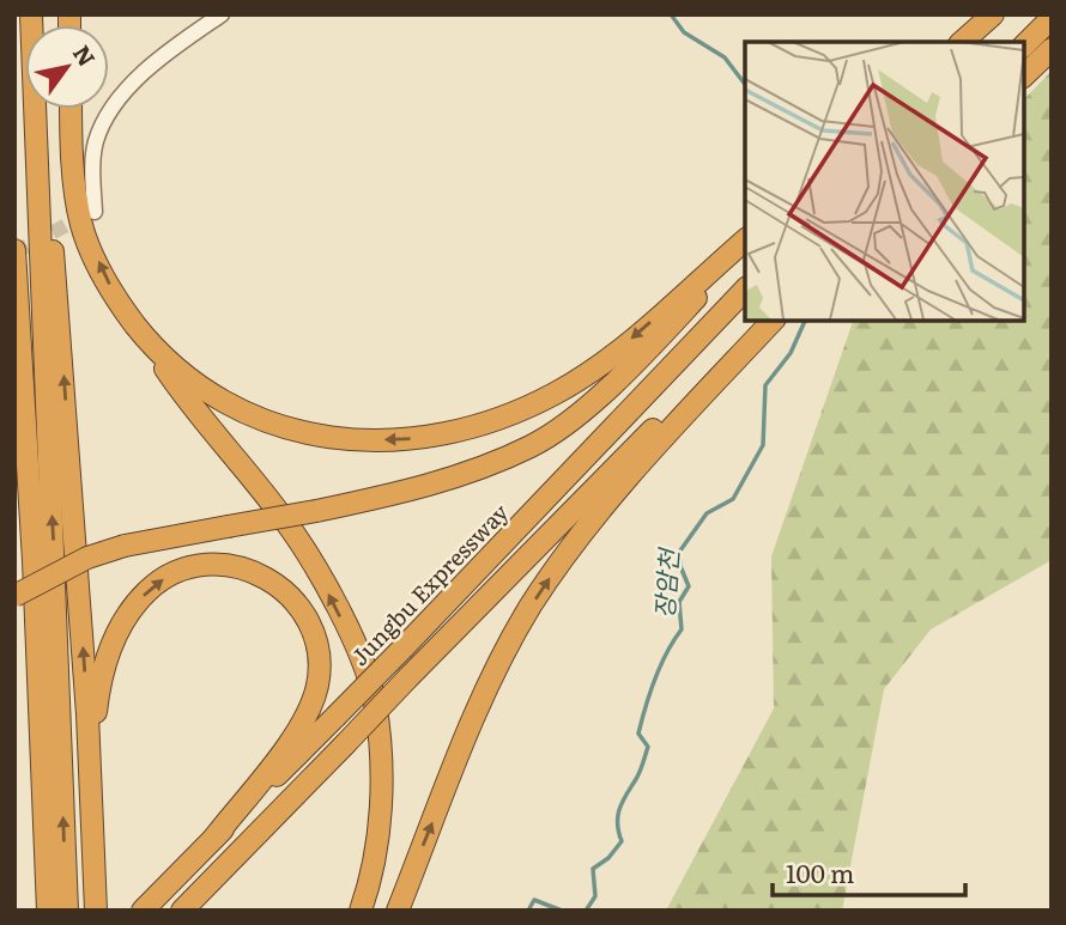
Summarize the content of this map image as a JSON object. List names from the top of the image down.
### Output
{
  "streets": {
    "highway": ["Jungbu Expressway"]
  },
  "water": ["장암천"],
  "scale_bar": "100 m",
  "north": "top right"
}
